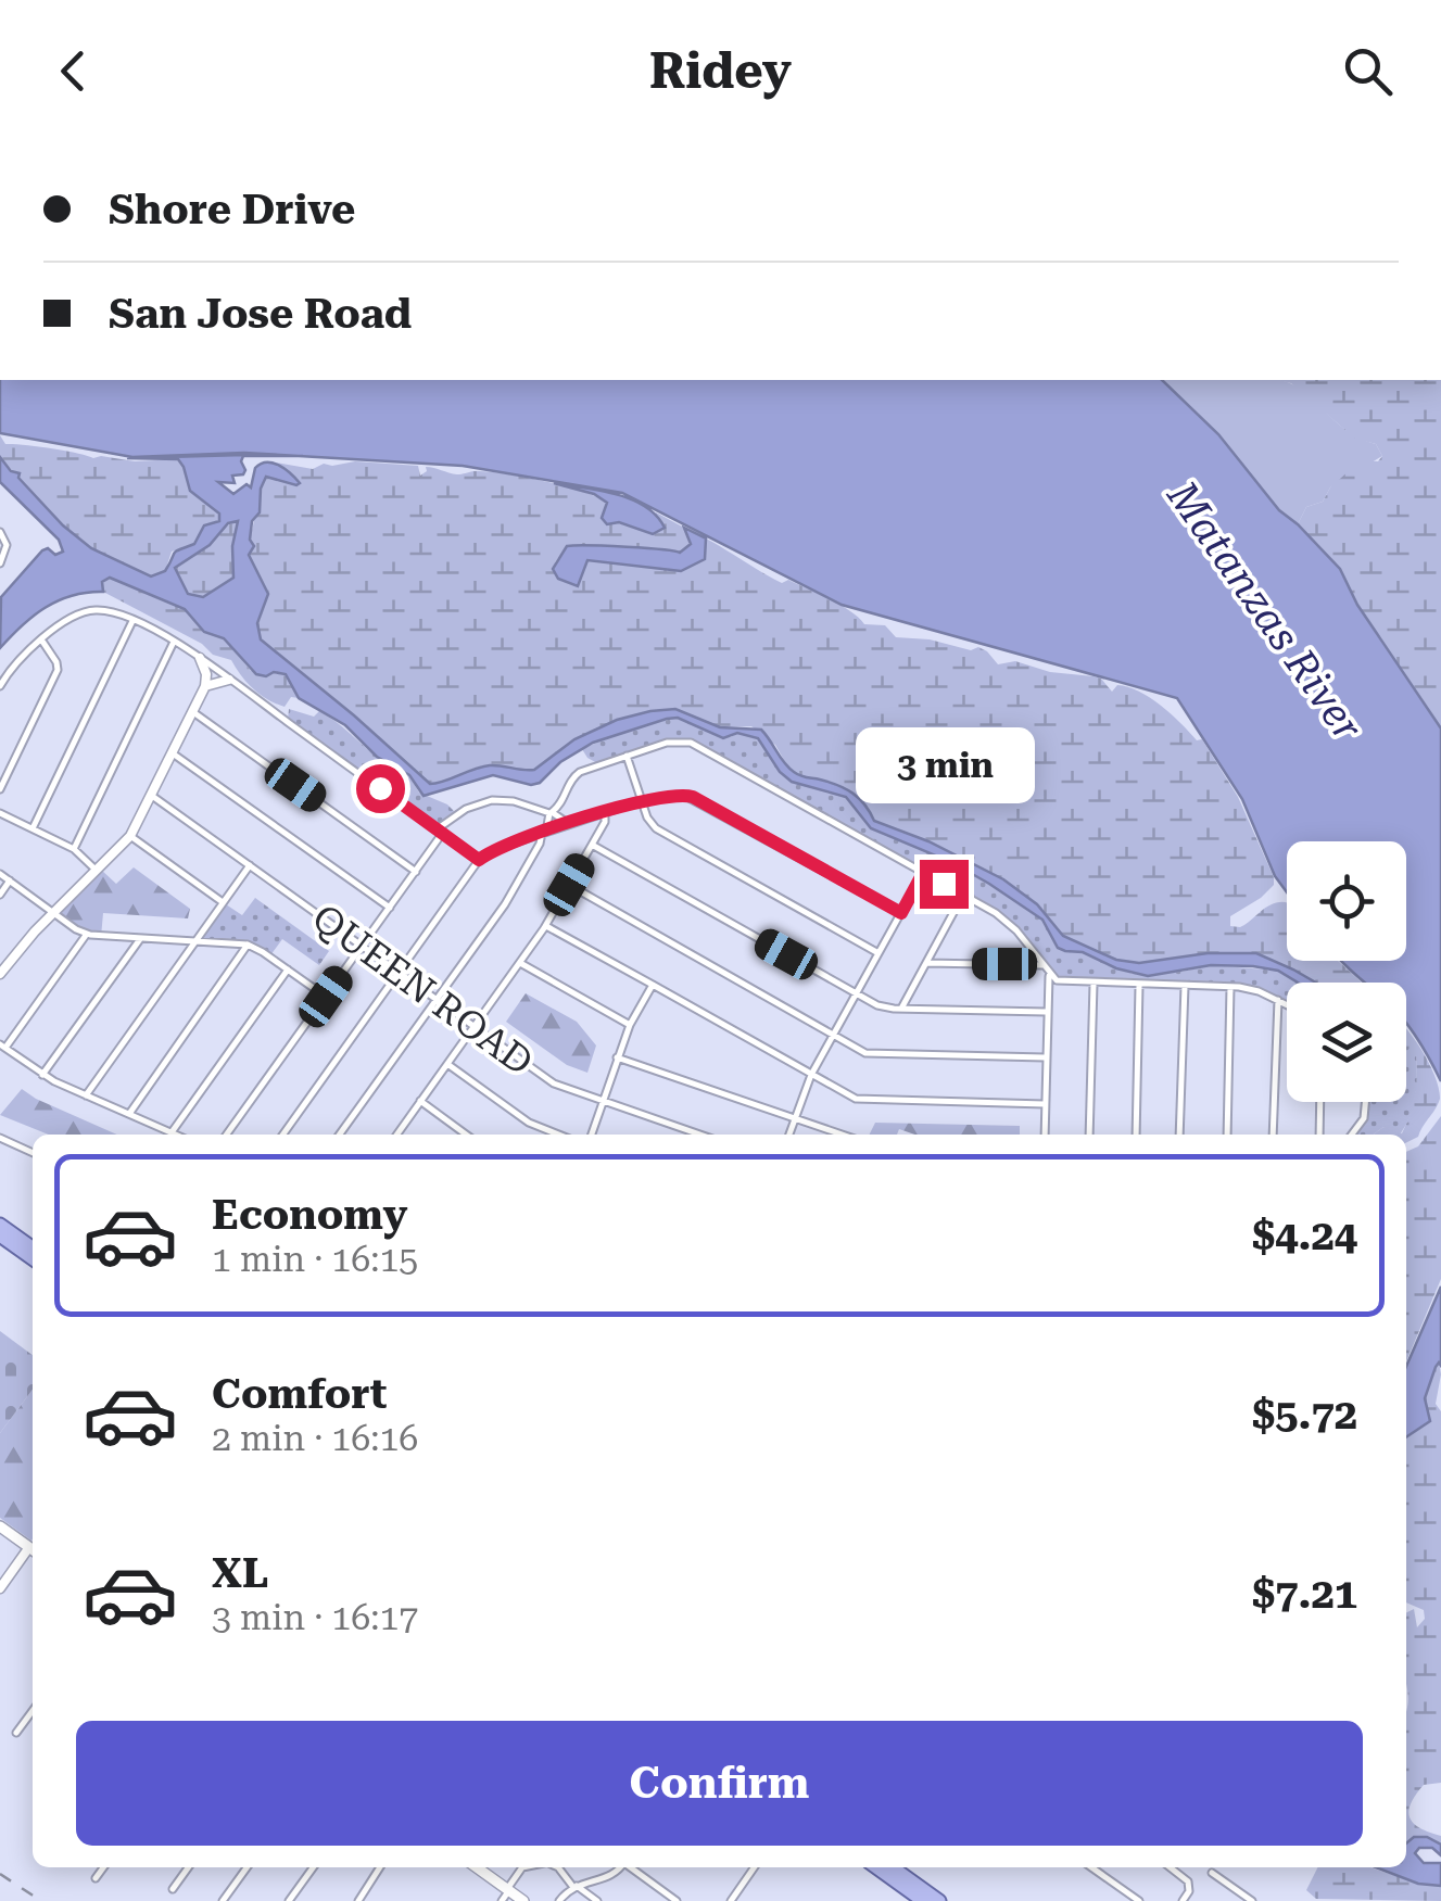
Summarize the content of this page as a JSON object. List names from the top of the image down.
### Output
{
  "streets": {
    "street": ["QUEEN ROAD"]
  },
  "water": ["Matanzas River"],
  "page": {
    "header": "Ridey",
    "banner": ["Shore Drive", "San Jose Road"],
    "bubble": "3 min",
    "list": [
      {
        "name": "Economy",
        "note": "1 min · 16:15",
        "value": "$4.24"
      },
      {
        "name": "Comfort",
        "note": "2 min · 16:16",
        "value": "$5.72"
      },
      {
        "name": "XL",
        "note": "3 min · 16:17",
        "value": "$7.21"
      }
    ],
    "buttons": "Confirm"
  }
}
